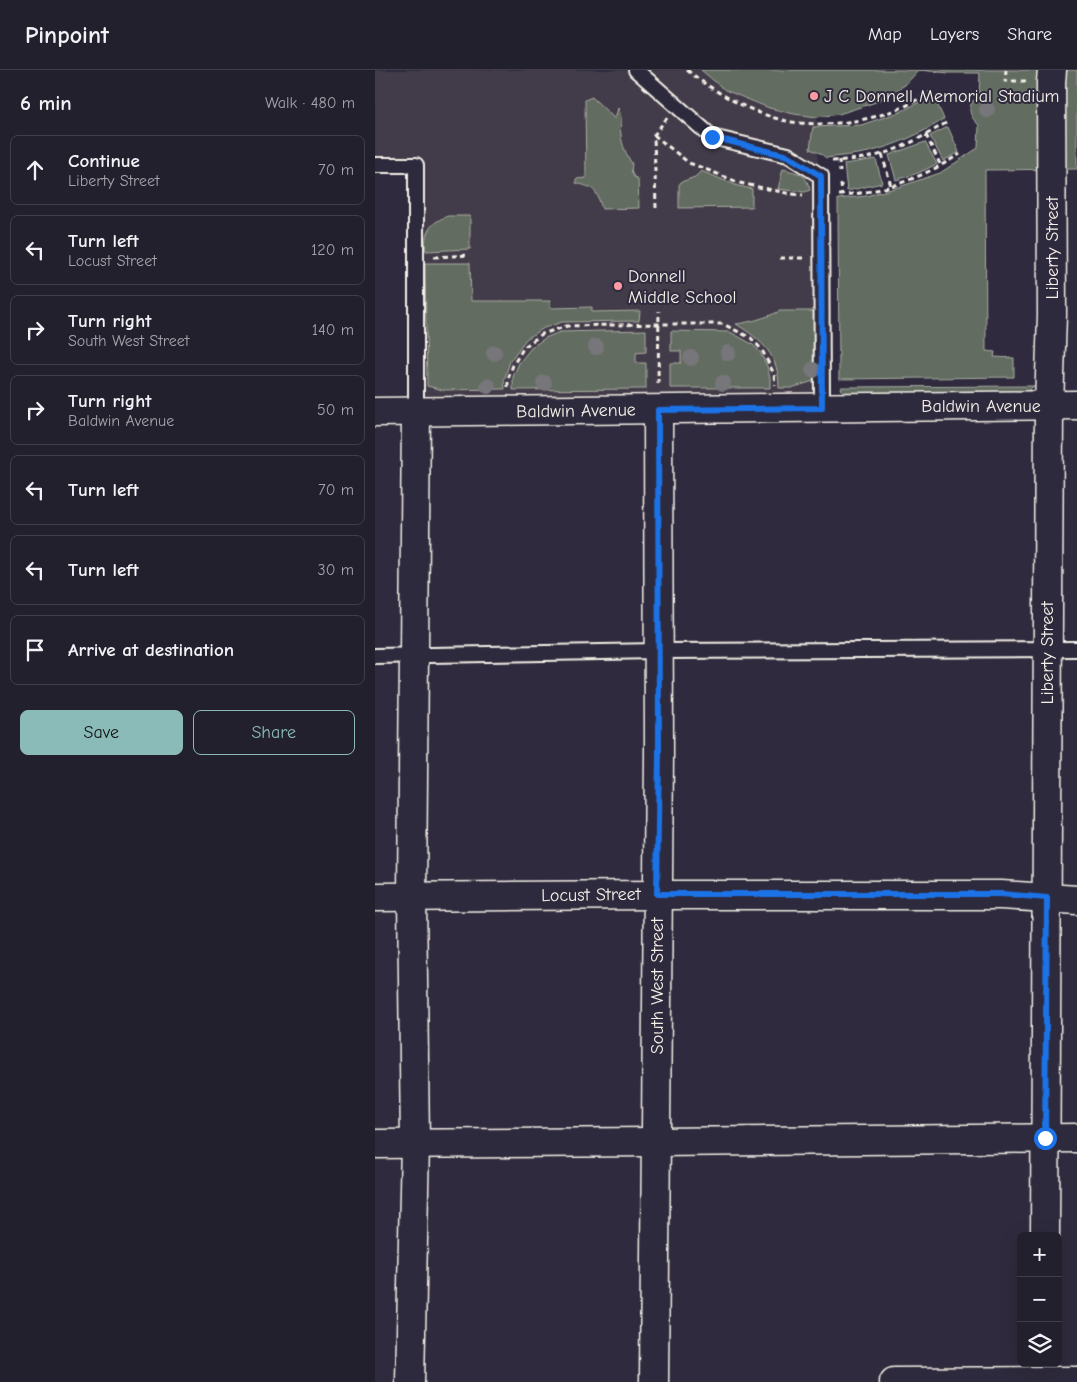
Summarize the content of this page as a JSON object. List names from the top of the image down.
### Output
{
  "streets": {
    "street": [
      "Liberty Street",
      "Baldwin Avenue",
      "Locust Street",
      "South West Street"
    ]
  },
  "crossings": [
    ["Liberty Street", "Baldwin Avenue"],
    ["Liberty Street", "Locust Street"],
    ["Baldwin Avenue", "South West Street"],
    ["Locust Street", "South West Street"]
  ],
  "places": ["J C Donnell Memorial Stadium", "Donnell Middle School"],
  "page": {
    "header": "Pinpoint",
    "nav": ["Map", "Layers", "Share"],
    "heading": ["6 min", "Walk · 480 m"],
    "list": [
      ["Continue", "Liberty Street", "70 m"],
      ["Turn left", "Locust Street", "120 m"],
      ["Turn right", "South West Street", "140 m"],
      ["Turn right", "Baldwin Avenue", "50 m"],
      ["Turn left", "70 m"],
      ["Turn left", "30 m"],
      "Arrive at destination"
    ],
    "buttons": ["Save", "Share"],
    "map_buttons": ["+", "−"]
  }
}
